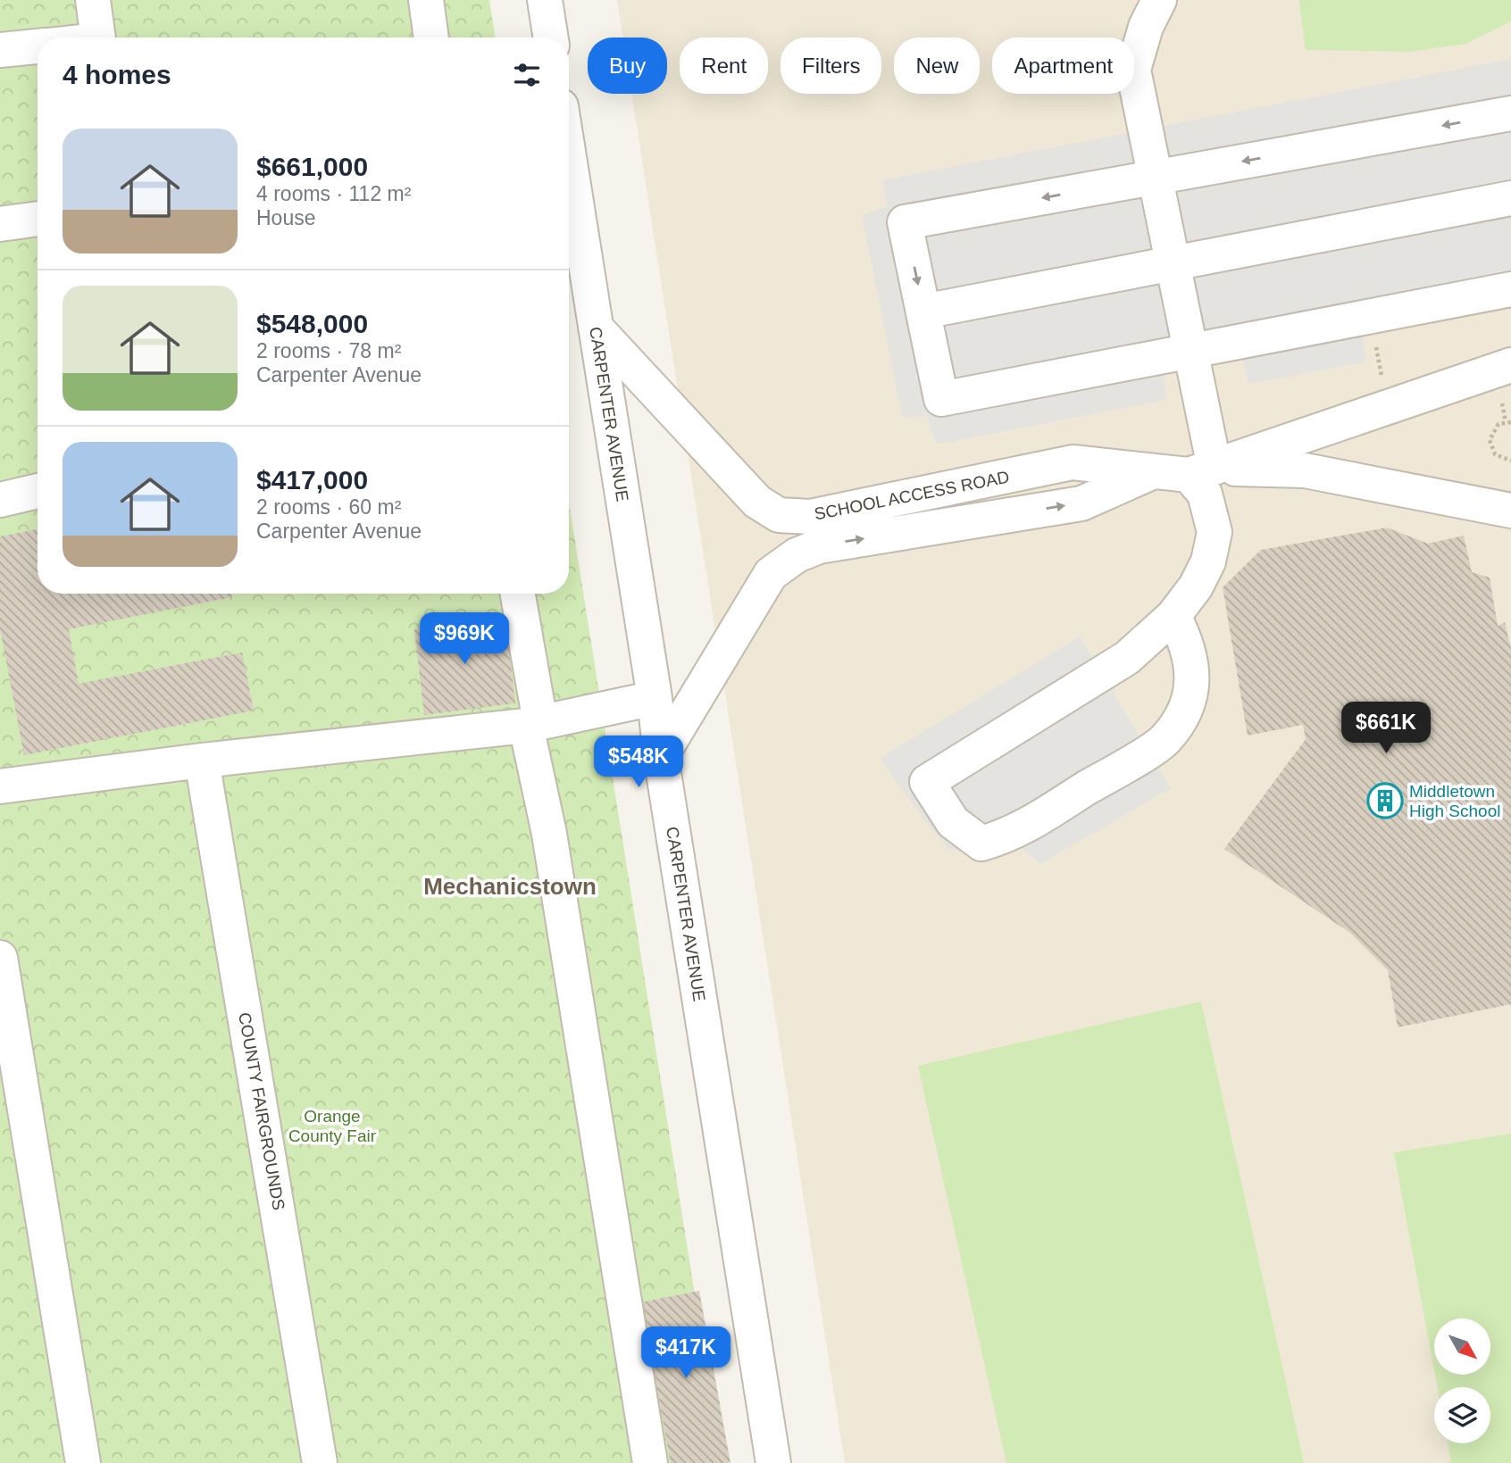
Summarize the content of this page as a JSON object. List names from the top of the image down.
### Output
{
  "streets": {
    "street": ["CARPENTER AVENUE", "SCHOOL ACCESS ROAD", "COUNTY FAIRGROUNDS"]
  },
  "crossings": [
    ["CARPENTER AVENUE", "SCHOOL ACCESS ROAD"]
  ],
  "districts": ["Mechanicstown"],
  "parks": ["Orange County Fair"],
  "places": {
    "building": ["Middletown High School"]
  },
  "north": "bottom right",
  "page": {
    "chip": [
      "Buy",
      "Rent",
      "Filters",
      "New",
      "Apartment"
    ],
    "heading": "4 homes",
    "list": [
      {
        "name": "$661,000",
        "note": "4 rooms · 112 m² · House"
      },
      {
        "name": "$548,000",
        "note": "2 rooms · 78 m² · Carpenter Avenue"
      },
      {
        "name": "$417,000",
        "note": "2 rooms · 60 m² · Carpenter Avenue"
      }
    ],
    "price": [
      "$969K",
      "$661K",
      "$548K",
      "$417K"
    ]
  }
}
